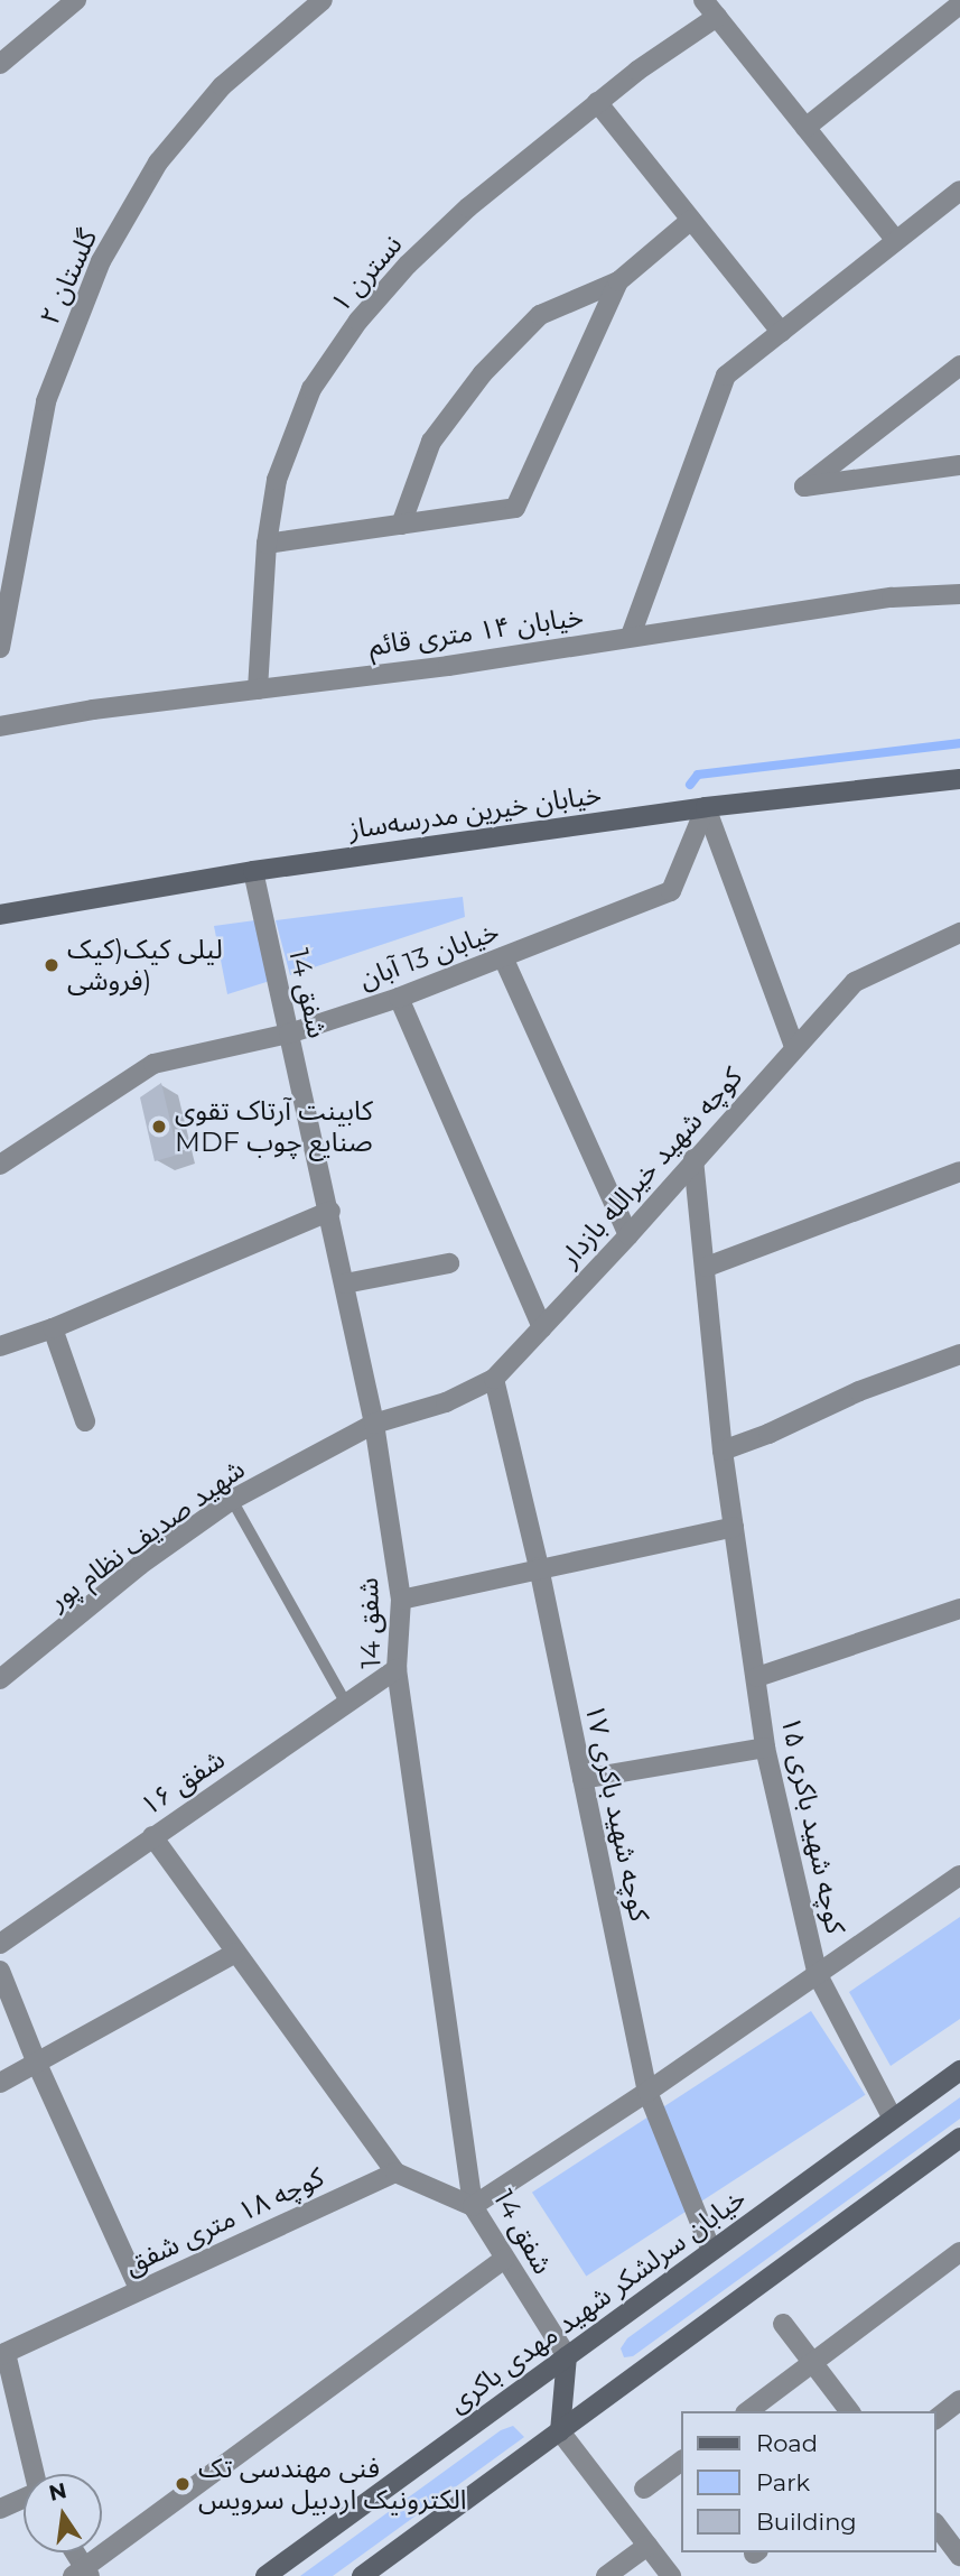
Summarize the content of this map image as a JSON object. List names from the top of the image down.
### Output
{
  "streets": {
    "main road": ["خیابان خیرین مدرسه‌ساز", "خیابان سرلشکر شهید مهدی باکری"],
    "street": [
      "نسترن ۱",
      "گلستان ۲",
      "خیابان ۱۴ متری قائم",
      "خیابان 13 آبان",
      "شفق 14",
      "کوچه شهید خیرالله بازدار",
      "شهید صدیف نظام پور",
      "شفق ۱۶",
      "کوچه شهید باکری ۱۷",
      "کوچه شهید باکری ۱۵",
      "کوچه ۱۸ متری شفق"
    ]
  },
  "crossings": [
    ["نسترن ۱", "خیابان ۱۴ متری قائم"],
    ["خیابان خیرین مدرسه‌ساز", "خیابان 13 آبان"],
    ["خیابان خیرین مدرسه‌ساز", "شفق 14"],
    ["خیابان 13 آبان", "شفق 14"],
    ["شفق 14", "کوچه شهید خیرالله بازدار"],
    ["شفق 14", "شهید صدیف نظام پور"],
    ["شفق 14", "شفق ۱۶"],
    ["شفق 14", "خیابان سرلشکر شهید مهدی باکری"],
    ["کوچه شهید خیرالله بازدار", "شهید صدیف نظام پور"],
    ["کوچه شهید خیرالله بازدار", "کوچه شهید باکری ۱۷"],
    ["کوچه شهید خیرالله بازدار", "کوچه شهید باکری ۱۵"],
    ["کوچه شهید باکری ۱۷", "خیابان سرلشکر شهید مهدی باکری"],
    ["کوچه شهید باکری ۱۵", "خیابان سرلشکر شهید مهدی باکری"]
  ],
  "places": ["لیلی کیک(کیک فروشی)", "کابینت آرتاک تقوی MDF صنایع چوب", "فنی مهندسی تک الکترونیک اردبیل سرویس"],
  "legend": ["Road", "Park", "Building"],
  "north": "top"
}
